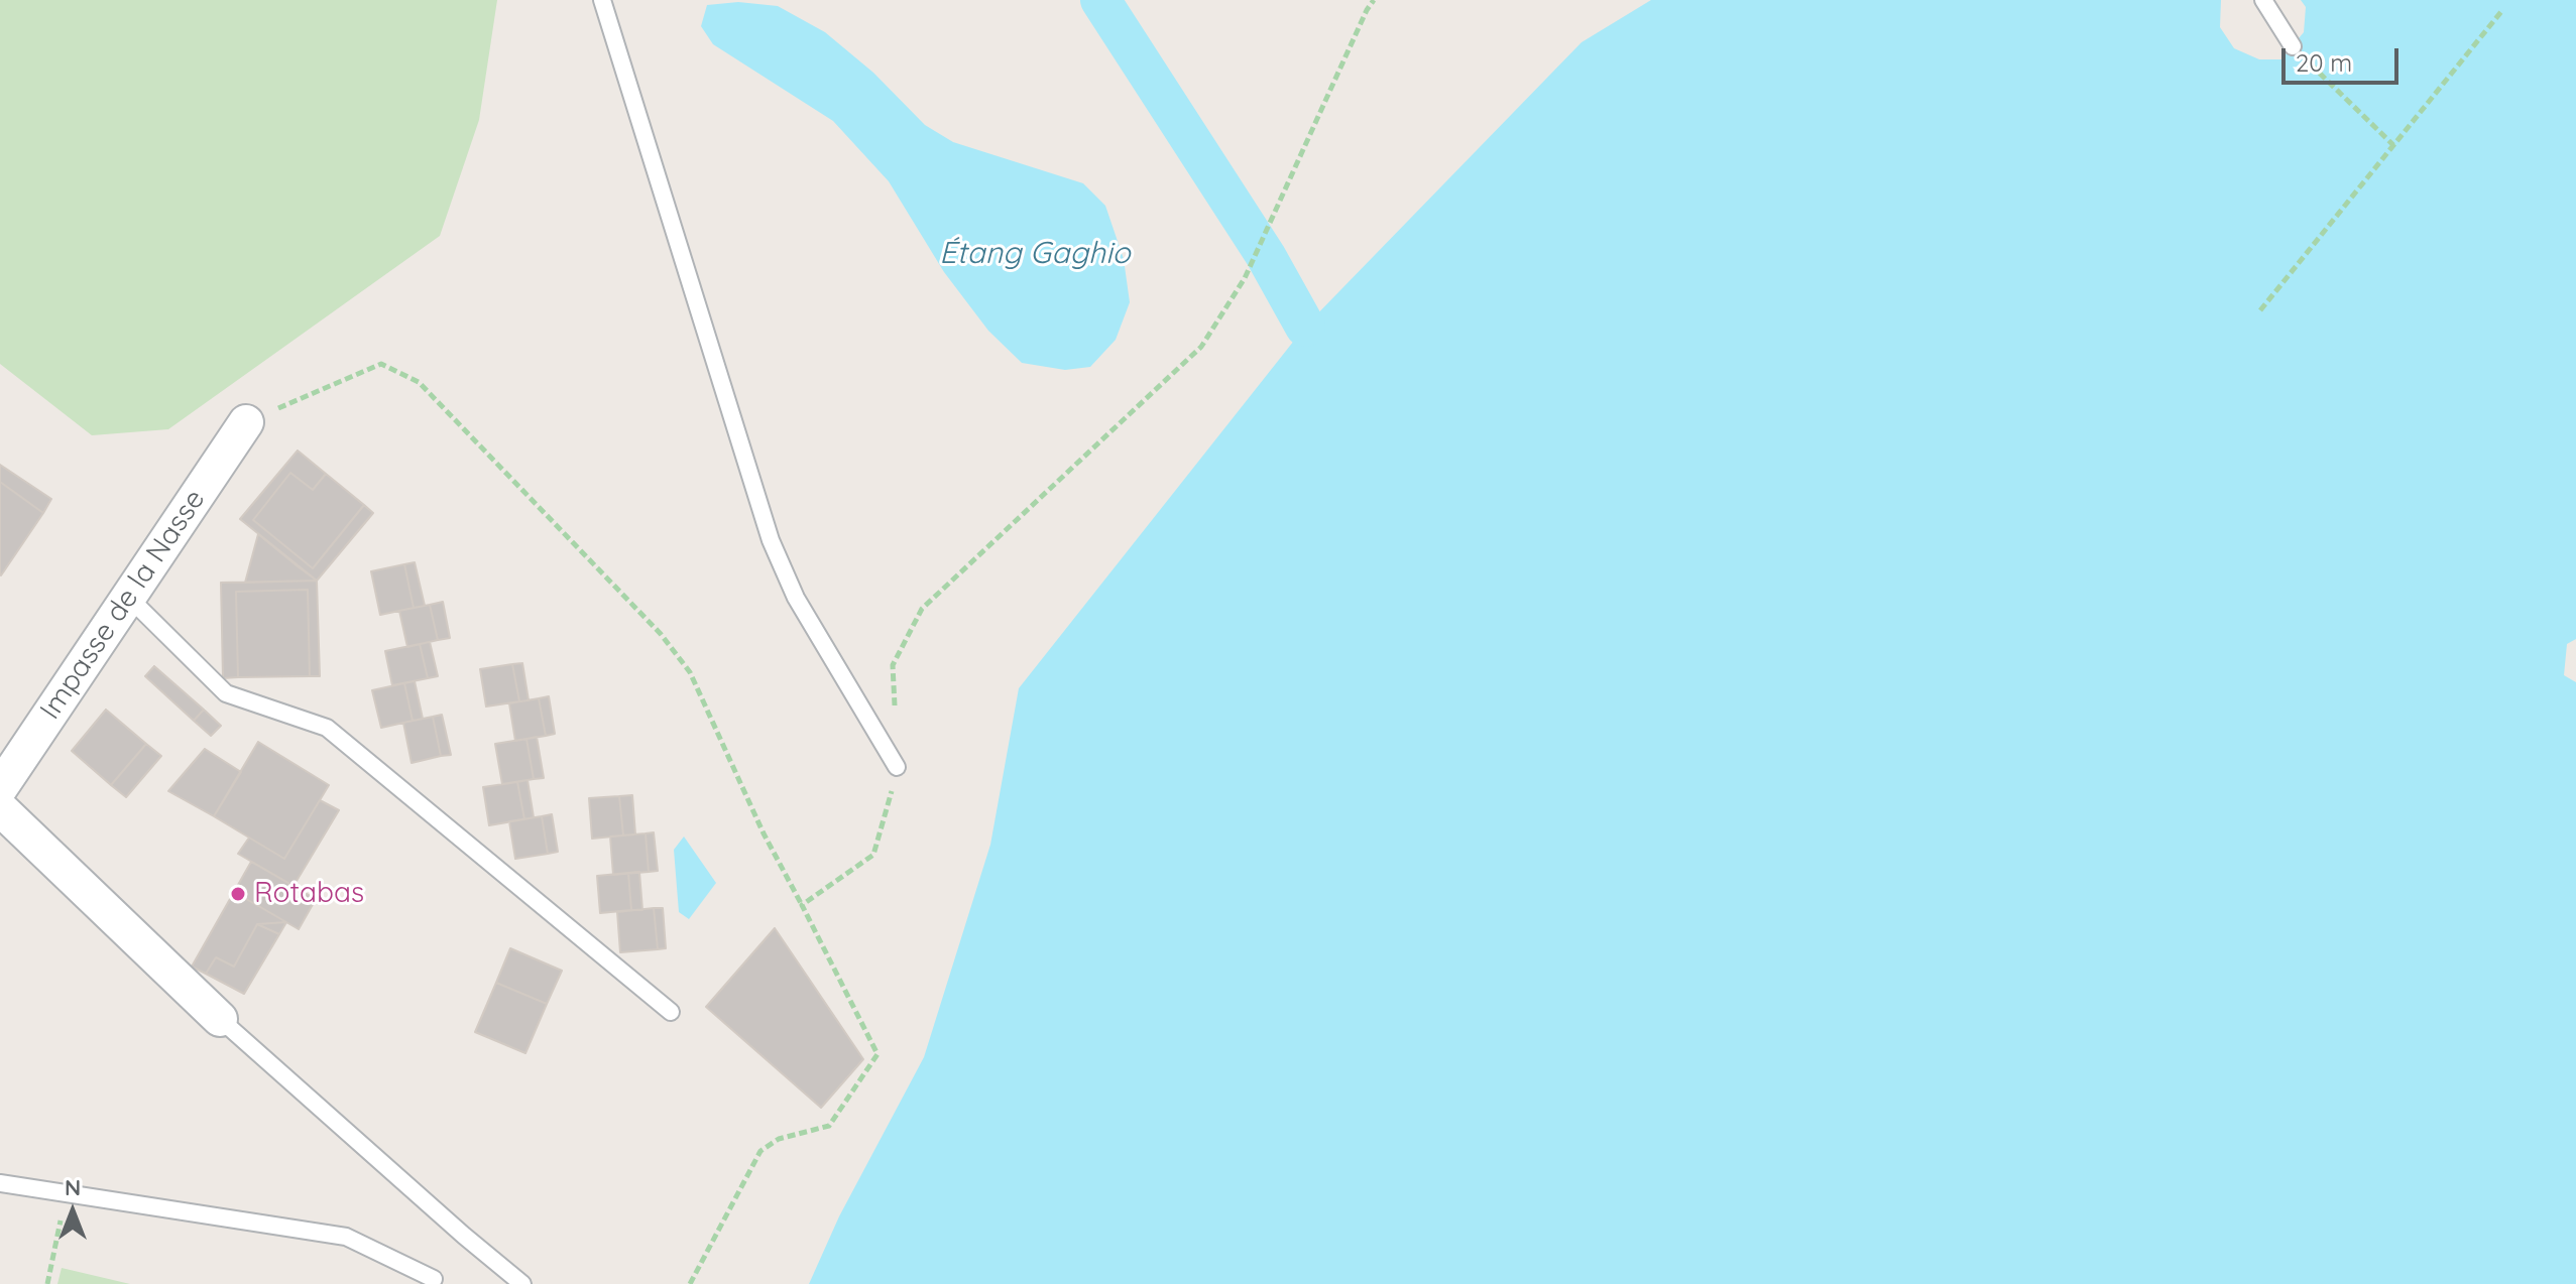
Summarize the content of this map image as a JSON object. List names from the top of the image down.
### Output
{
  "streets": {
    "street": ["Impasse de la Nasse"]
  },
  "water": ["Étang Gaghio"],
  "places": ["Rotabas"],
  "scale_bar": "20 m",
  "north": "top"
}
